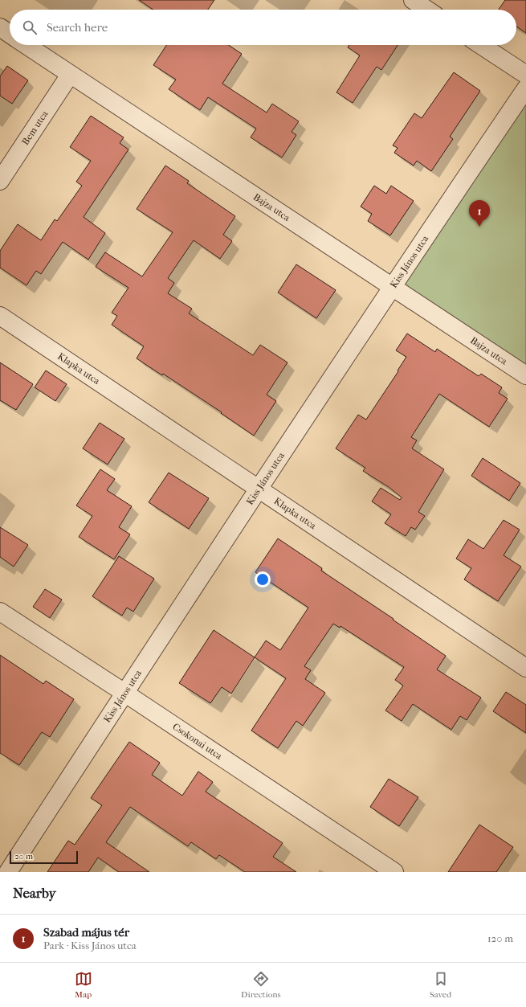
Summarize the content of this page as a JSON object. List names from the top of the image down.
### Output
{
  "streets": {
    "street": [
      "Bem utca",
      "Bajza utca",
      "Kiss János utca",
      "Klapka utca",
      "Csokonai utca"
    ]
  },
  "crossings": [
    ["Bem utca", "Bajza utca"],
    ["Bajza utca", "Kiss János utca"],
    ["Kiss János utca", "Klapka utca"],
    ["Kiss János utca", "Csokonai utca"]
  ],
  "scale_bar": "20 m",
  "page": {
    "search": "Search here",
    "pins": "1",
    "scale": "20 m",
    "heading": "Nearby",
    "list": [
      {
        "mark": "1",
        "name": "Szabad május tér",
        "note": "Park · Kiss János utca",
        "value": "120 m"
      }
    ],
    "nav": ["Map", "Directions", "Saved"]
  }
}
